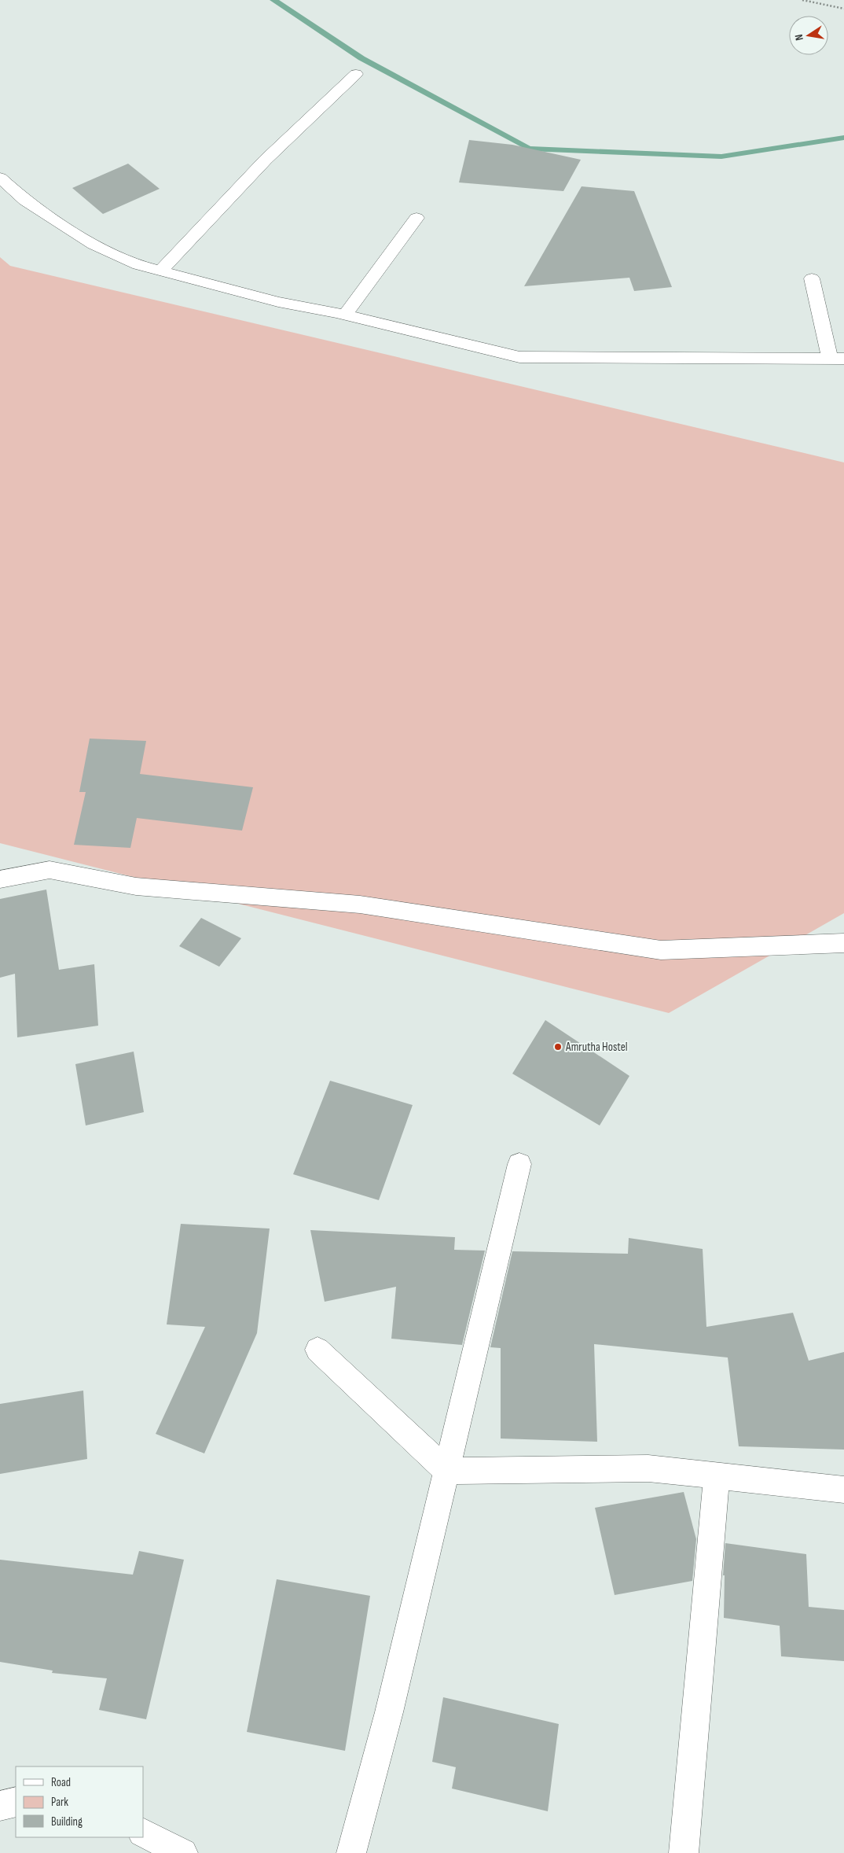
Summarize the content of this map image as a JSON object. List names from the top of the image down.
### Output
{
  "places": ["Amrutha Hostel"],
  "legend": ["Road", "Park", "Building"],
  "north": "left"
}
